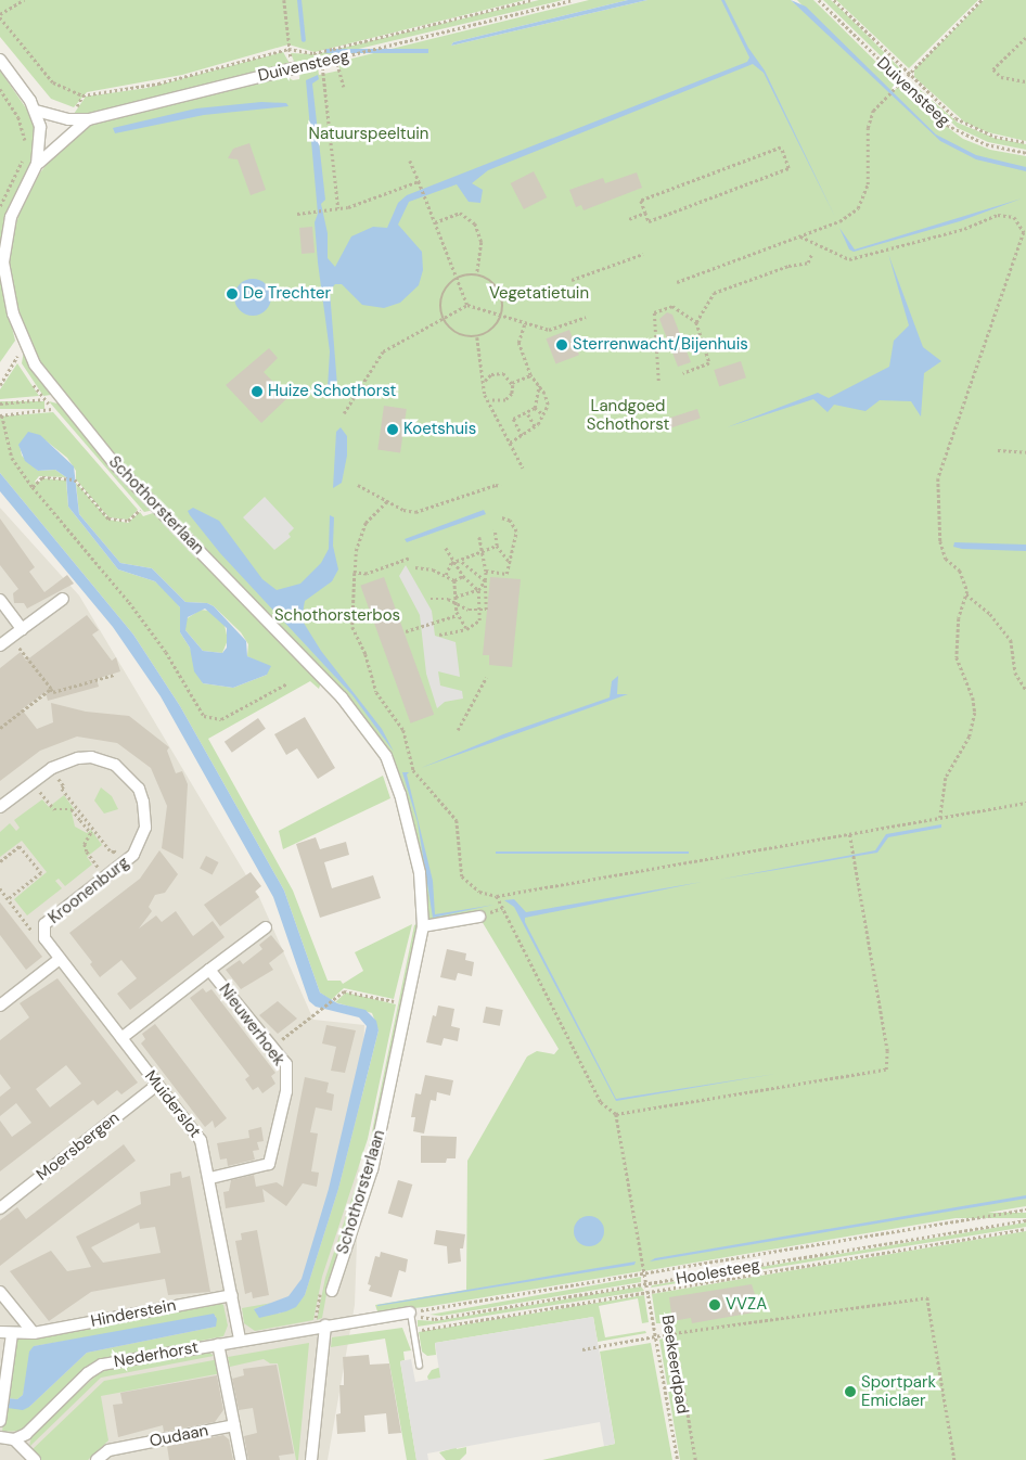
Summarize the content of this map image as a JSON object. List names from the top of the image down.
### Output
{
  "streets": {
    "street": [
      "Duivensteeg",
      "Schothorsterlaan",
      "Kroonenburg",
      "Nieuwerhoek",
      "Muiderslot",
      "Moersbergen",
      "Hinderstein",
      "Nederhorst",
      "Oudaan"
    ],
    "path": ["Hoolesteeg", "Beekeerdpad"]
  },
  "crossings": [
    ["Duivensteeg", "Schothorsterlaan"],
    ["Kroonenburg", "Muiderslot"],
    ["Nieuwerhoek", "Muiderslot"],
    ["Muiderslot", "Moersbergen"],
    ["Muiderslot", "Hinderstein"],
    ["Muiderslot", "Nederhorst"],
    ["Hoolesteeg", "Beekeerdpad"]
  ],
  "parks": [
    "Natuurspeeltuin",
    "Vegetatietuin",
    "Landgoed Schothorst",
    "Schothorsterbos"
  ],
  "places": [
    "De Trechter",
    "Sterrenwacht/Bijenhuis",
    "Huize Schothorst",
    "Koetshuis",
    "VVZA",
    "Sportpark Emiclaer"
  ]
}
